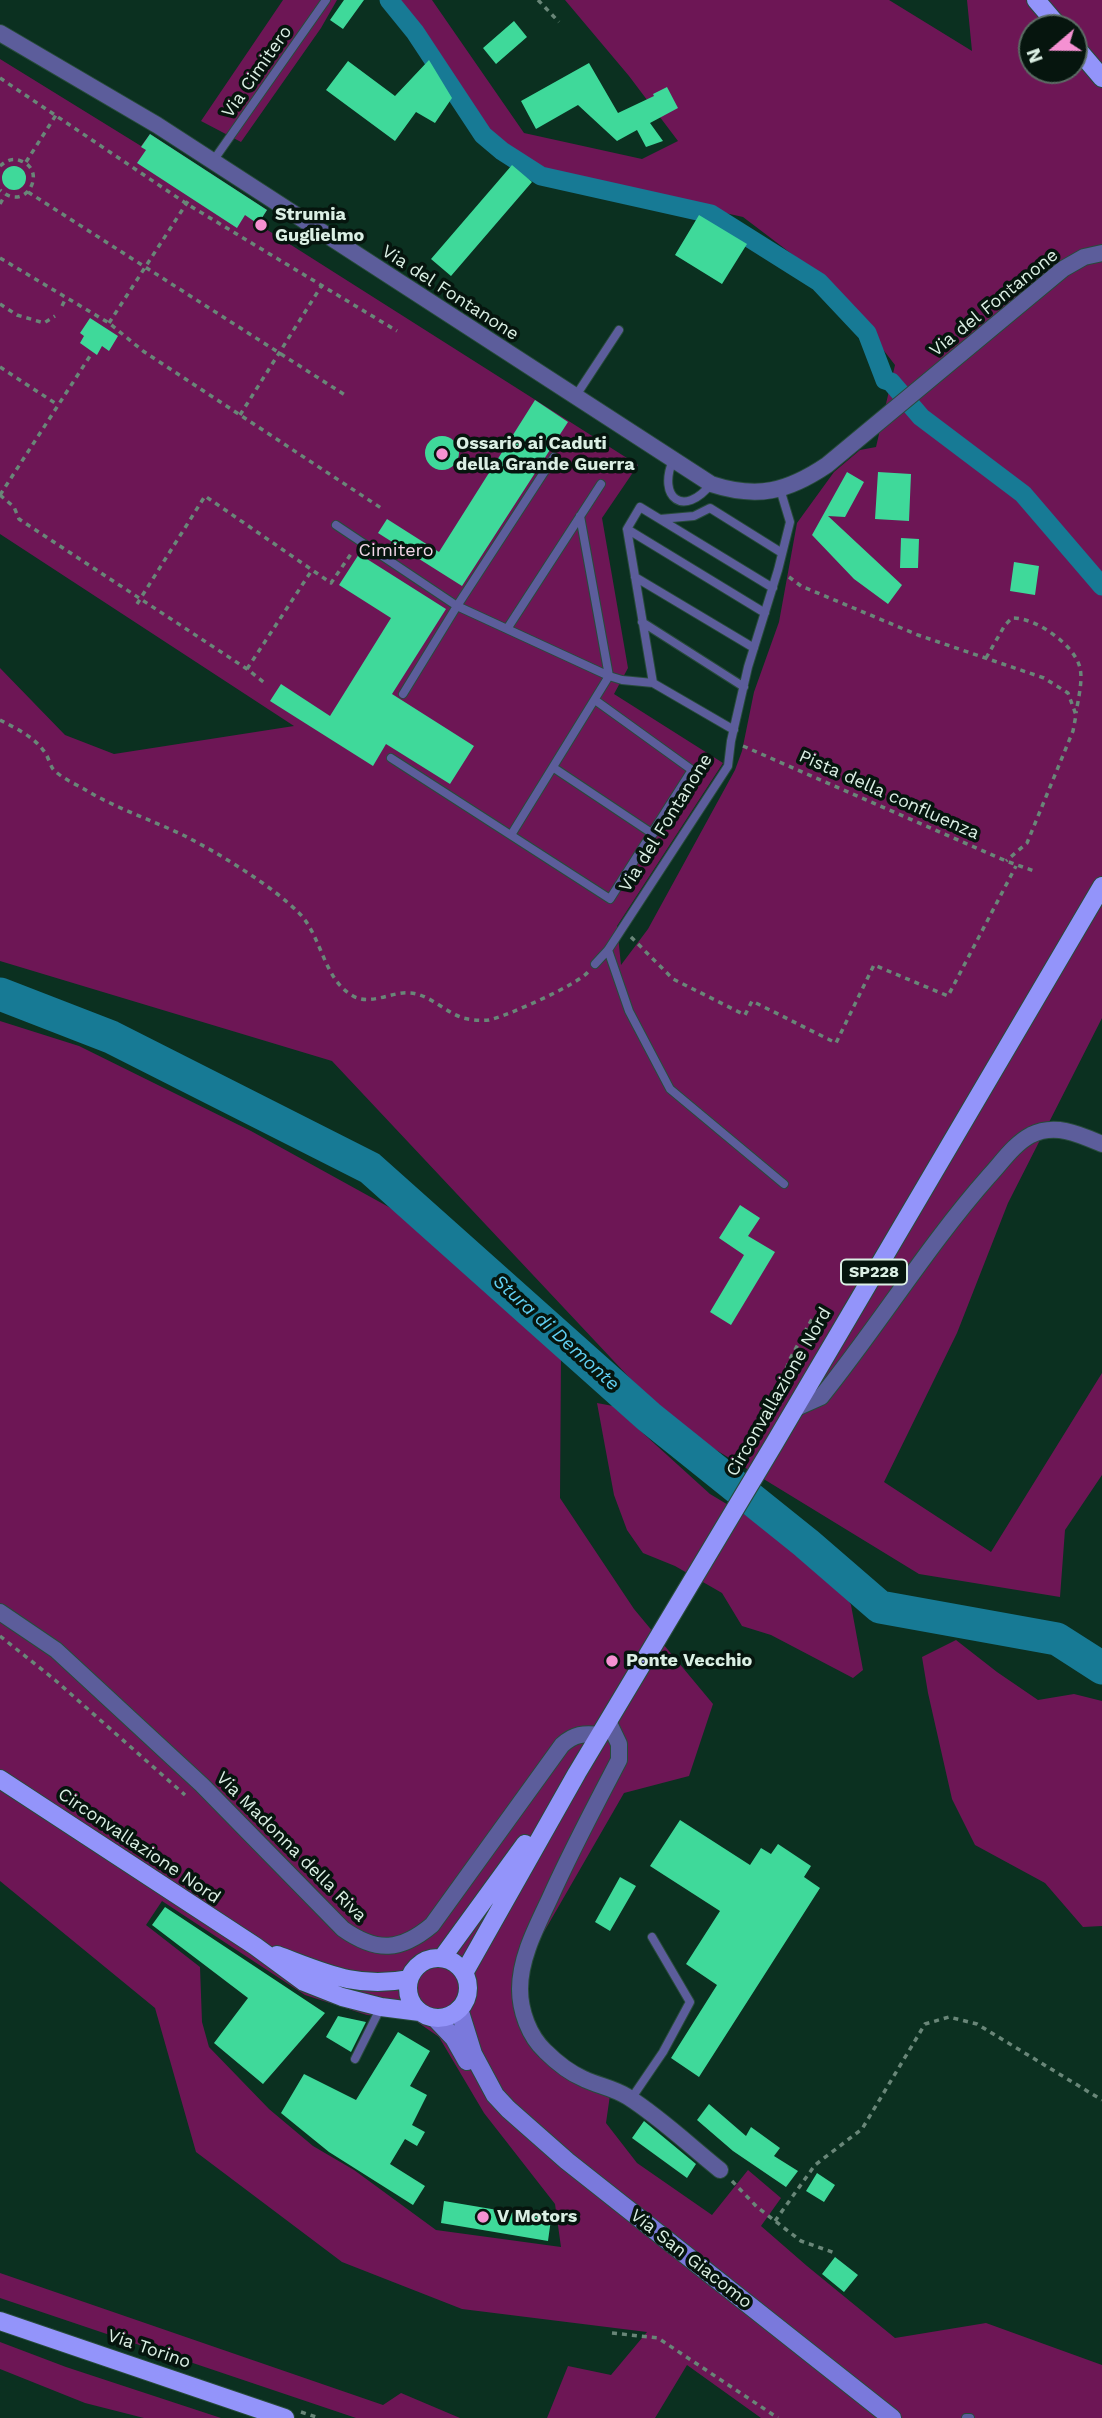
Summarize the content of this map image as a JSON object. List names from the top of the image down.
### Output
{
  "streets": {
    "main road": [
      "SP228",
      "Circonvallazione Nord",
      "Via San Giacomo",
      "Via Torino"
    ],
    "street": ["Via del Fontanone", "Via Madonna della Riva"],
    "lane": ["Via Cimitero"],
    "path": ["Pista della confluenza"]
  },
  "crossings": [
    ["Via Cimitero", "Via del Fontanone"],
    ["Via del Fontanone", "Pista della confluenza"],
    ["Circonvallazione Nord", "Via Madonna della Riva"],
    ["Circonvallazione Nord", "Via San Giacomo"]
  ],
  "water": ["Stura di Demonte"],
  "parks": ["Cimitero"],
  "places": [
    "Strumia Guglielmo",
    "Ossario ai Caduti della Grande Guerra",
    "Ponte Vecchio",
    "V Motors"
  ],
  "north": "left"
}
